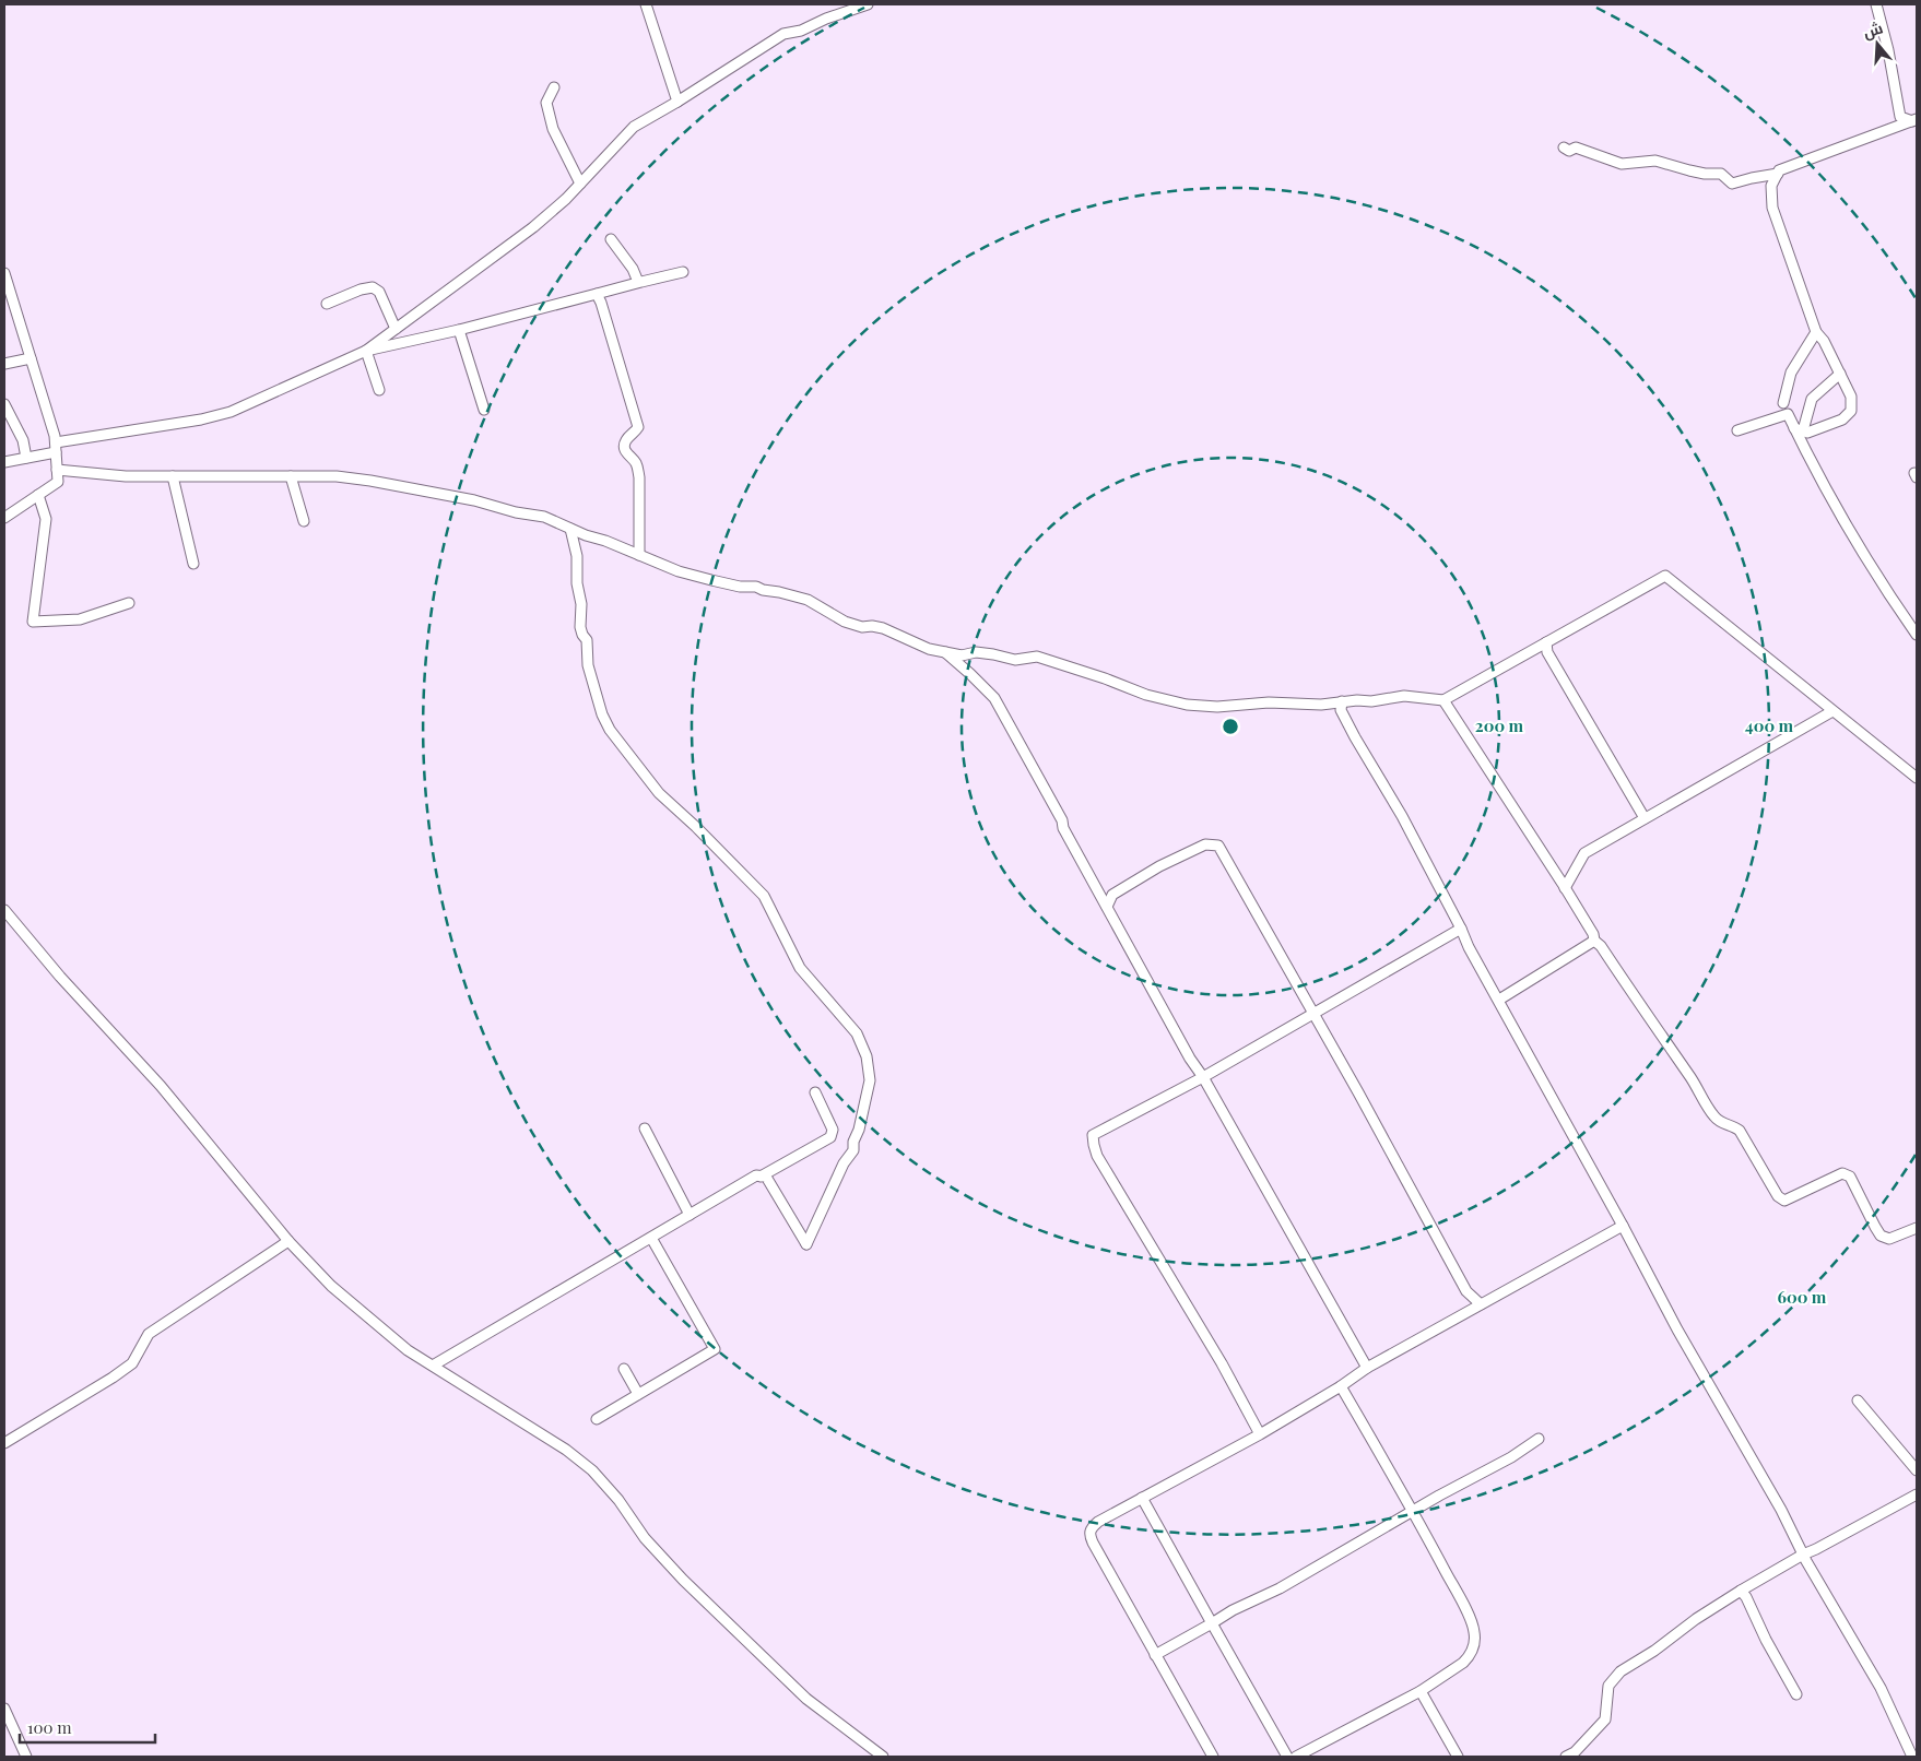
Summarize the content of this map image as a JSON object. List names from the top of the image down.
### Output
{
  "scale_bar": "100 m",
  "north": "top",
  "rings": ["200 m", "400 m", "600 m"]
}
